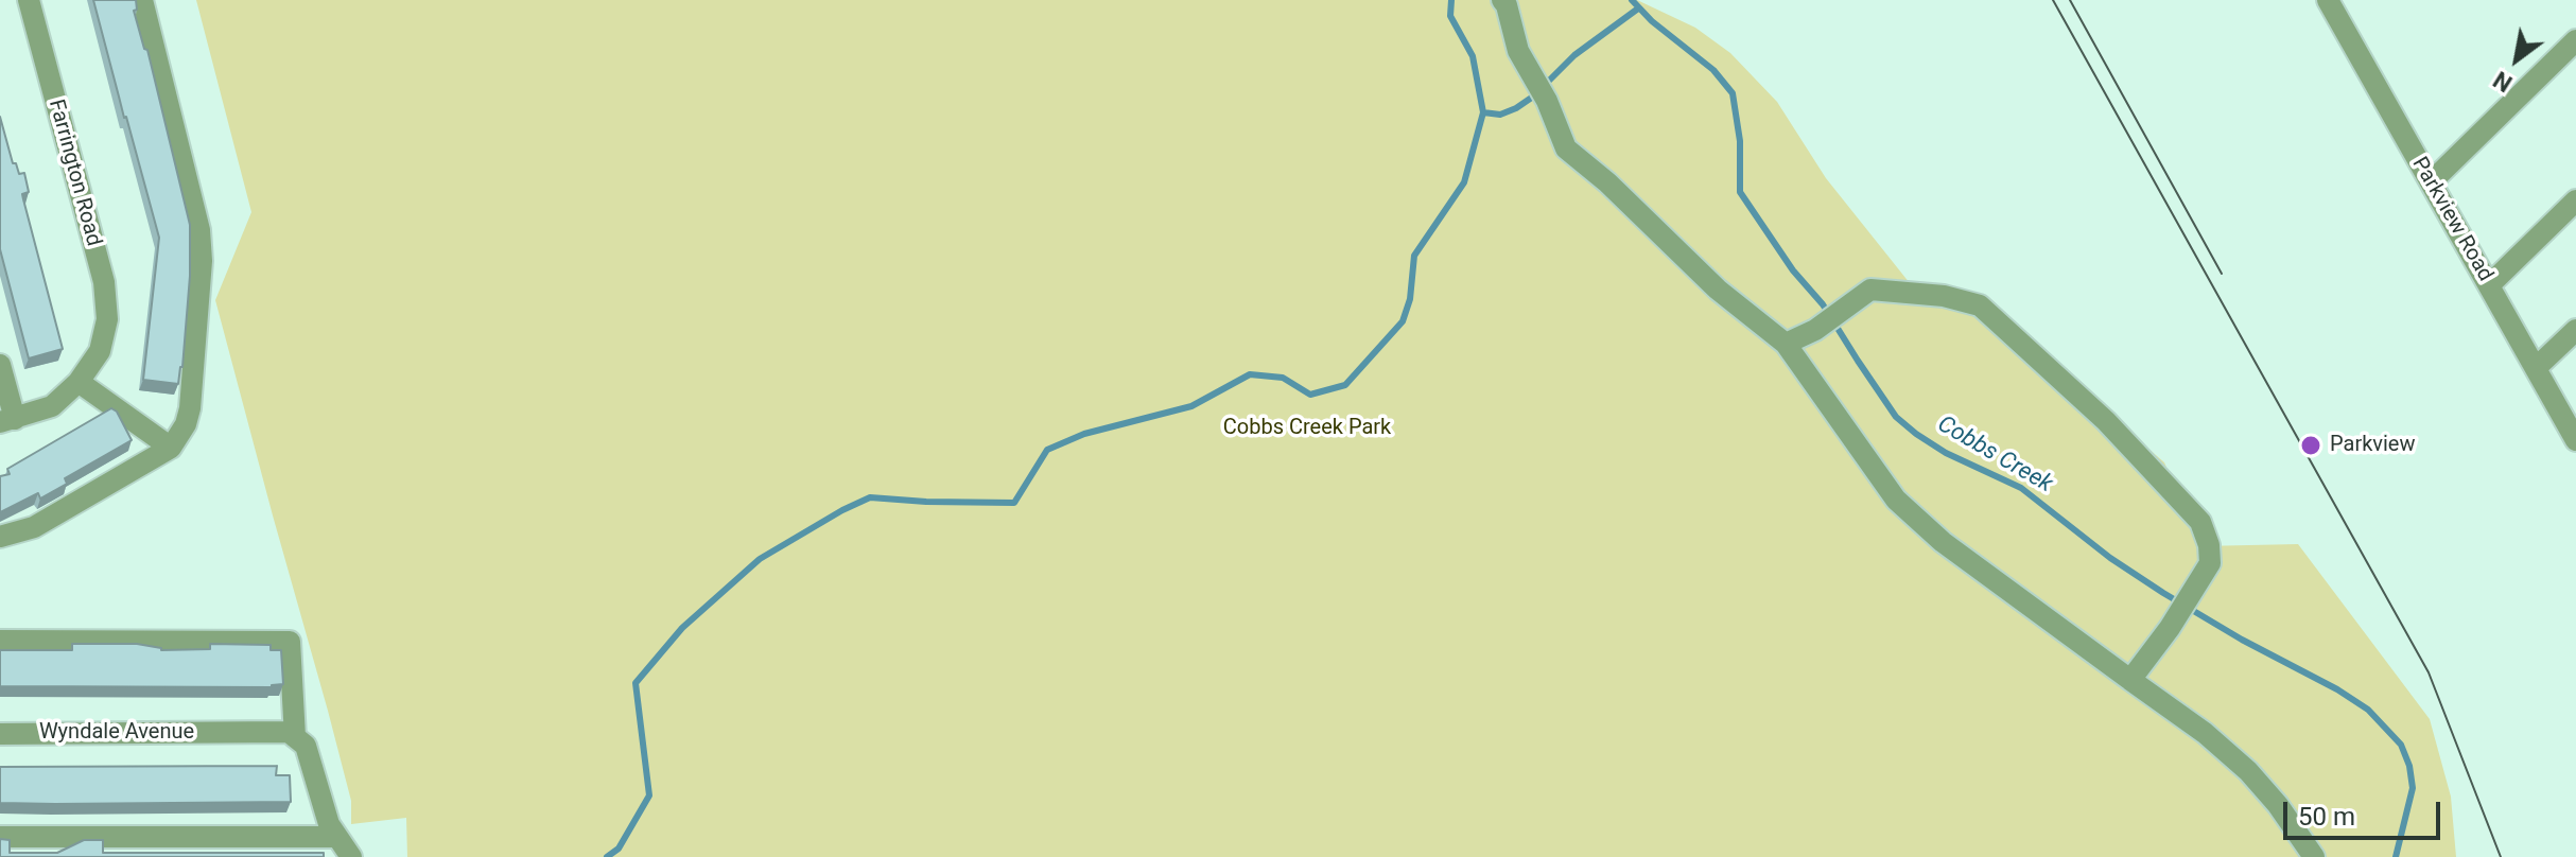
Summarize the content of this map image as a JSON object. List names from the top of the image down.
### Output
{
  "streets": {
    "street": ["Farrington Road", "Parkview Road", "Wyndale Avenue"]
  },
  "water": ["Cobbs Creek"],
  "parks": ["Cobbs Creek Park"],
  "places": ["Parkview"],
  "scale_bar": "50 m",
  "north": "bottom left"
}
